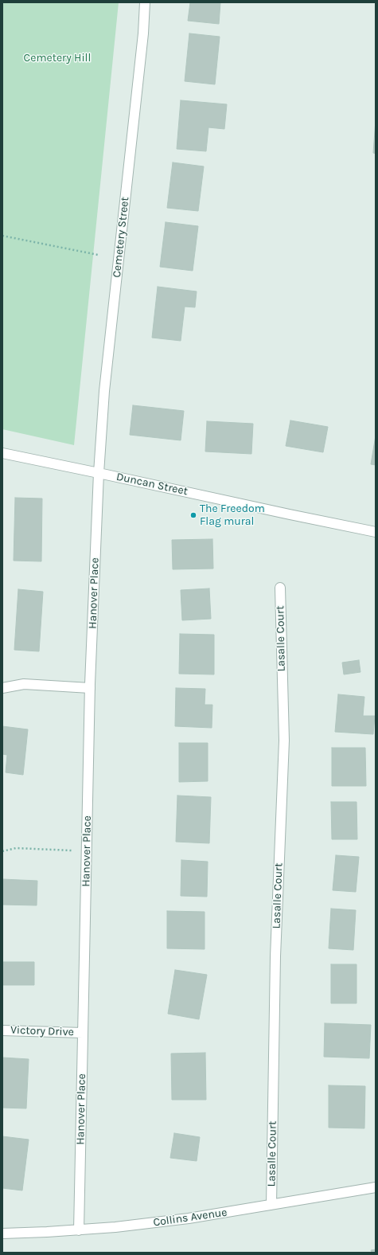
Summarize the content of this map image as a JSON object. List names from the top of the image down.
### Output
{
  "streets": {
    "street": [
      "Cemetery Street",
      "Duncan Street",
      "Hanover Place",
      "Lasalle Court",
      "Victory Drive",
      "Collins Avenue"
    ]
  },
  "crossings": [
    ["Cemetery Street", "Duncan Street"],
    ["Cemetery Street", "Hanover Place"],
    ["Duncan Street", "Hanover Place"],
    ["Hanover Place", "Victory Drive"],
    ["Hanover Place", "Collins Avenue"],
    ["Lasalle Court", "Collins Avenue"]
  ],
  "parks": ["Cemetery Hill"],
  "places": ["The Freedom Flag mural"]
}
